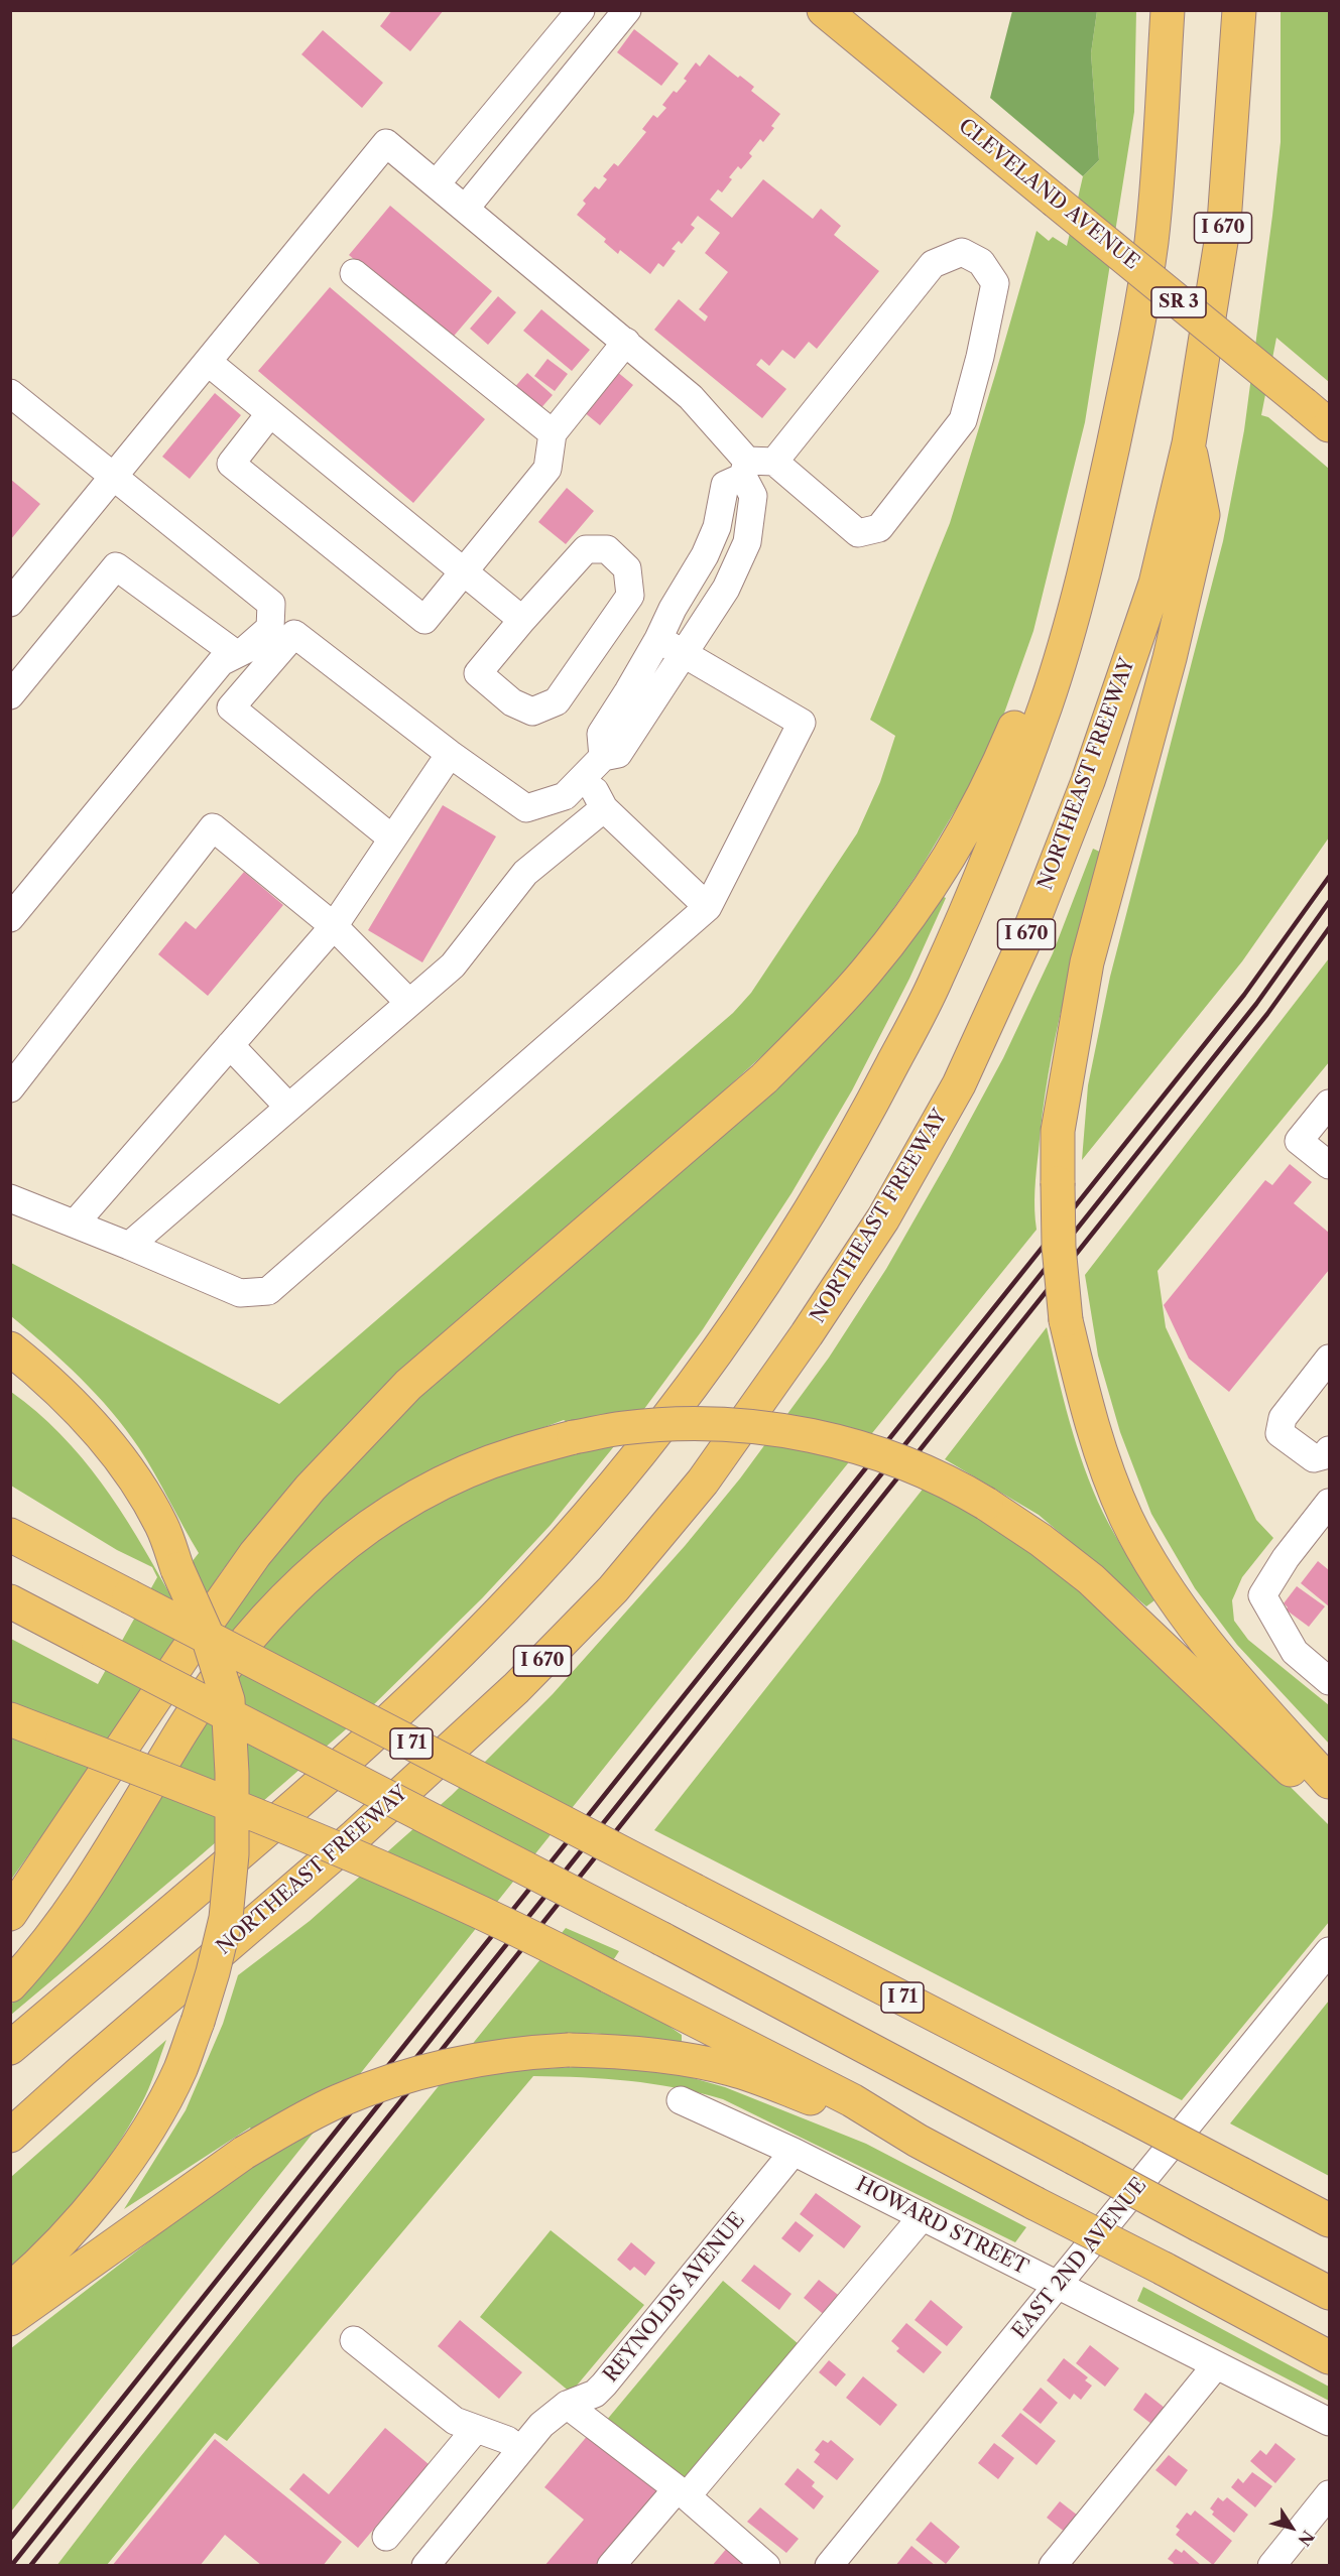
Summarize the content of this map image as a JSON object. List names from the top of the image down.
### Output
{
  "streets": {
    "main road": [
      "CLEVELAND AVENUE",
      "I 670",
      "SR 3",
      "NORTHEAST FREEWAY",
      "I 71"
    ],
    "street": ["HOWARD STREET", "EAST 2ND AVENUE", "REYNOLDS AVENUE"]
  },
  "crossings": [
    ["HOWARD STREET", "EAST 2ND AVENUE"],
    ["HOWARD STREET", "REYNOLDS AVENUE"]
  ],
  "north": "bottom right"
}
